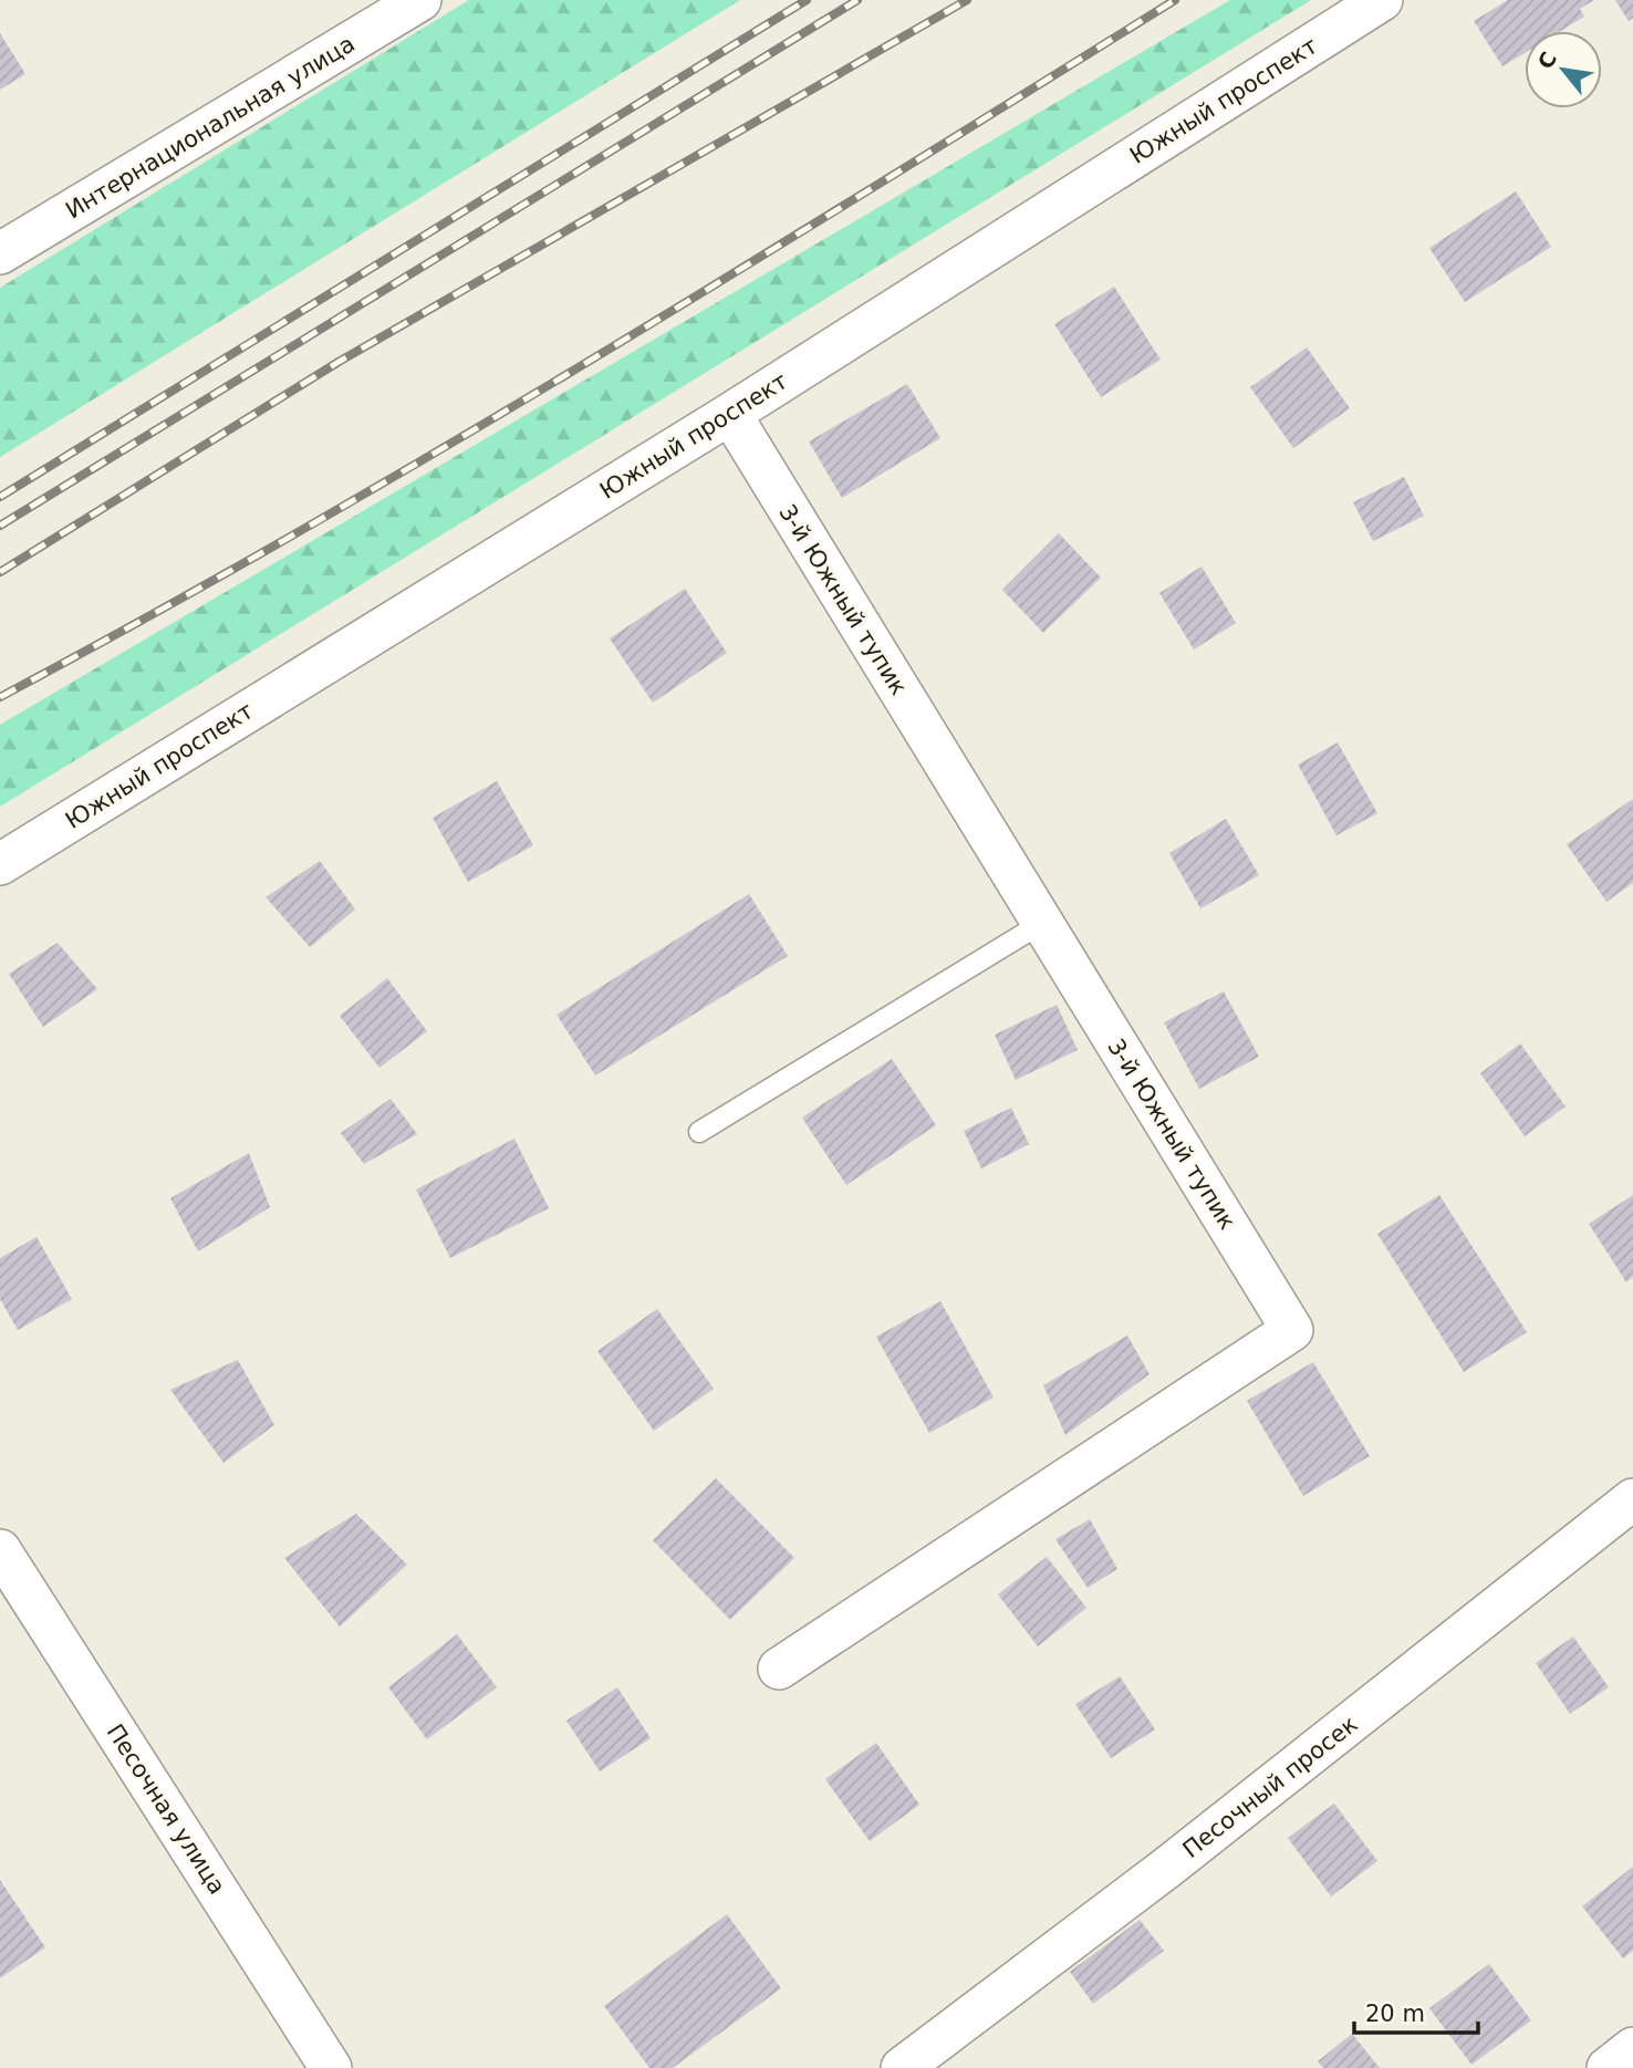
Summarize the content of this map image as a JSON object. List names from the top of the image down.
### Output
{
  "streets": {
    "street": [
      "Южный проспект",
      "Интернациональная улица",
      "3-й Южный тупик",
      "Песочный просек",
      "Песочная улица"
    ]
  },
  "crossings": [
    ["Южный проспект", "3-й Южный тупик"]
  ],
  "scale_bar": "20 m",
  "north": "top left"
}
